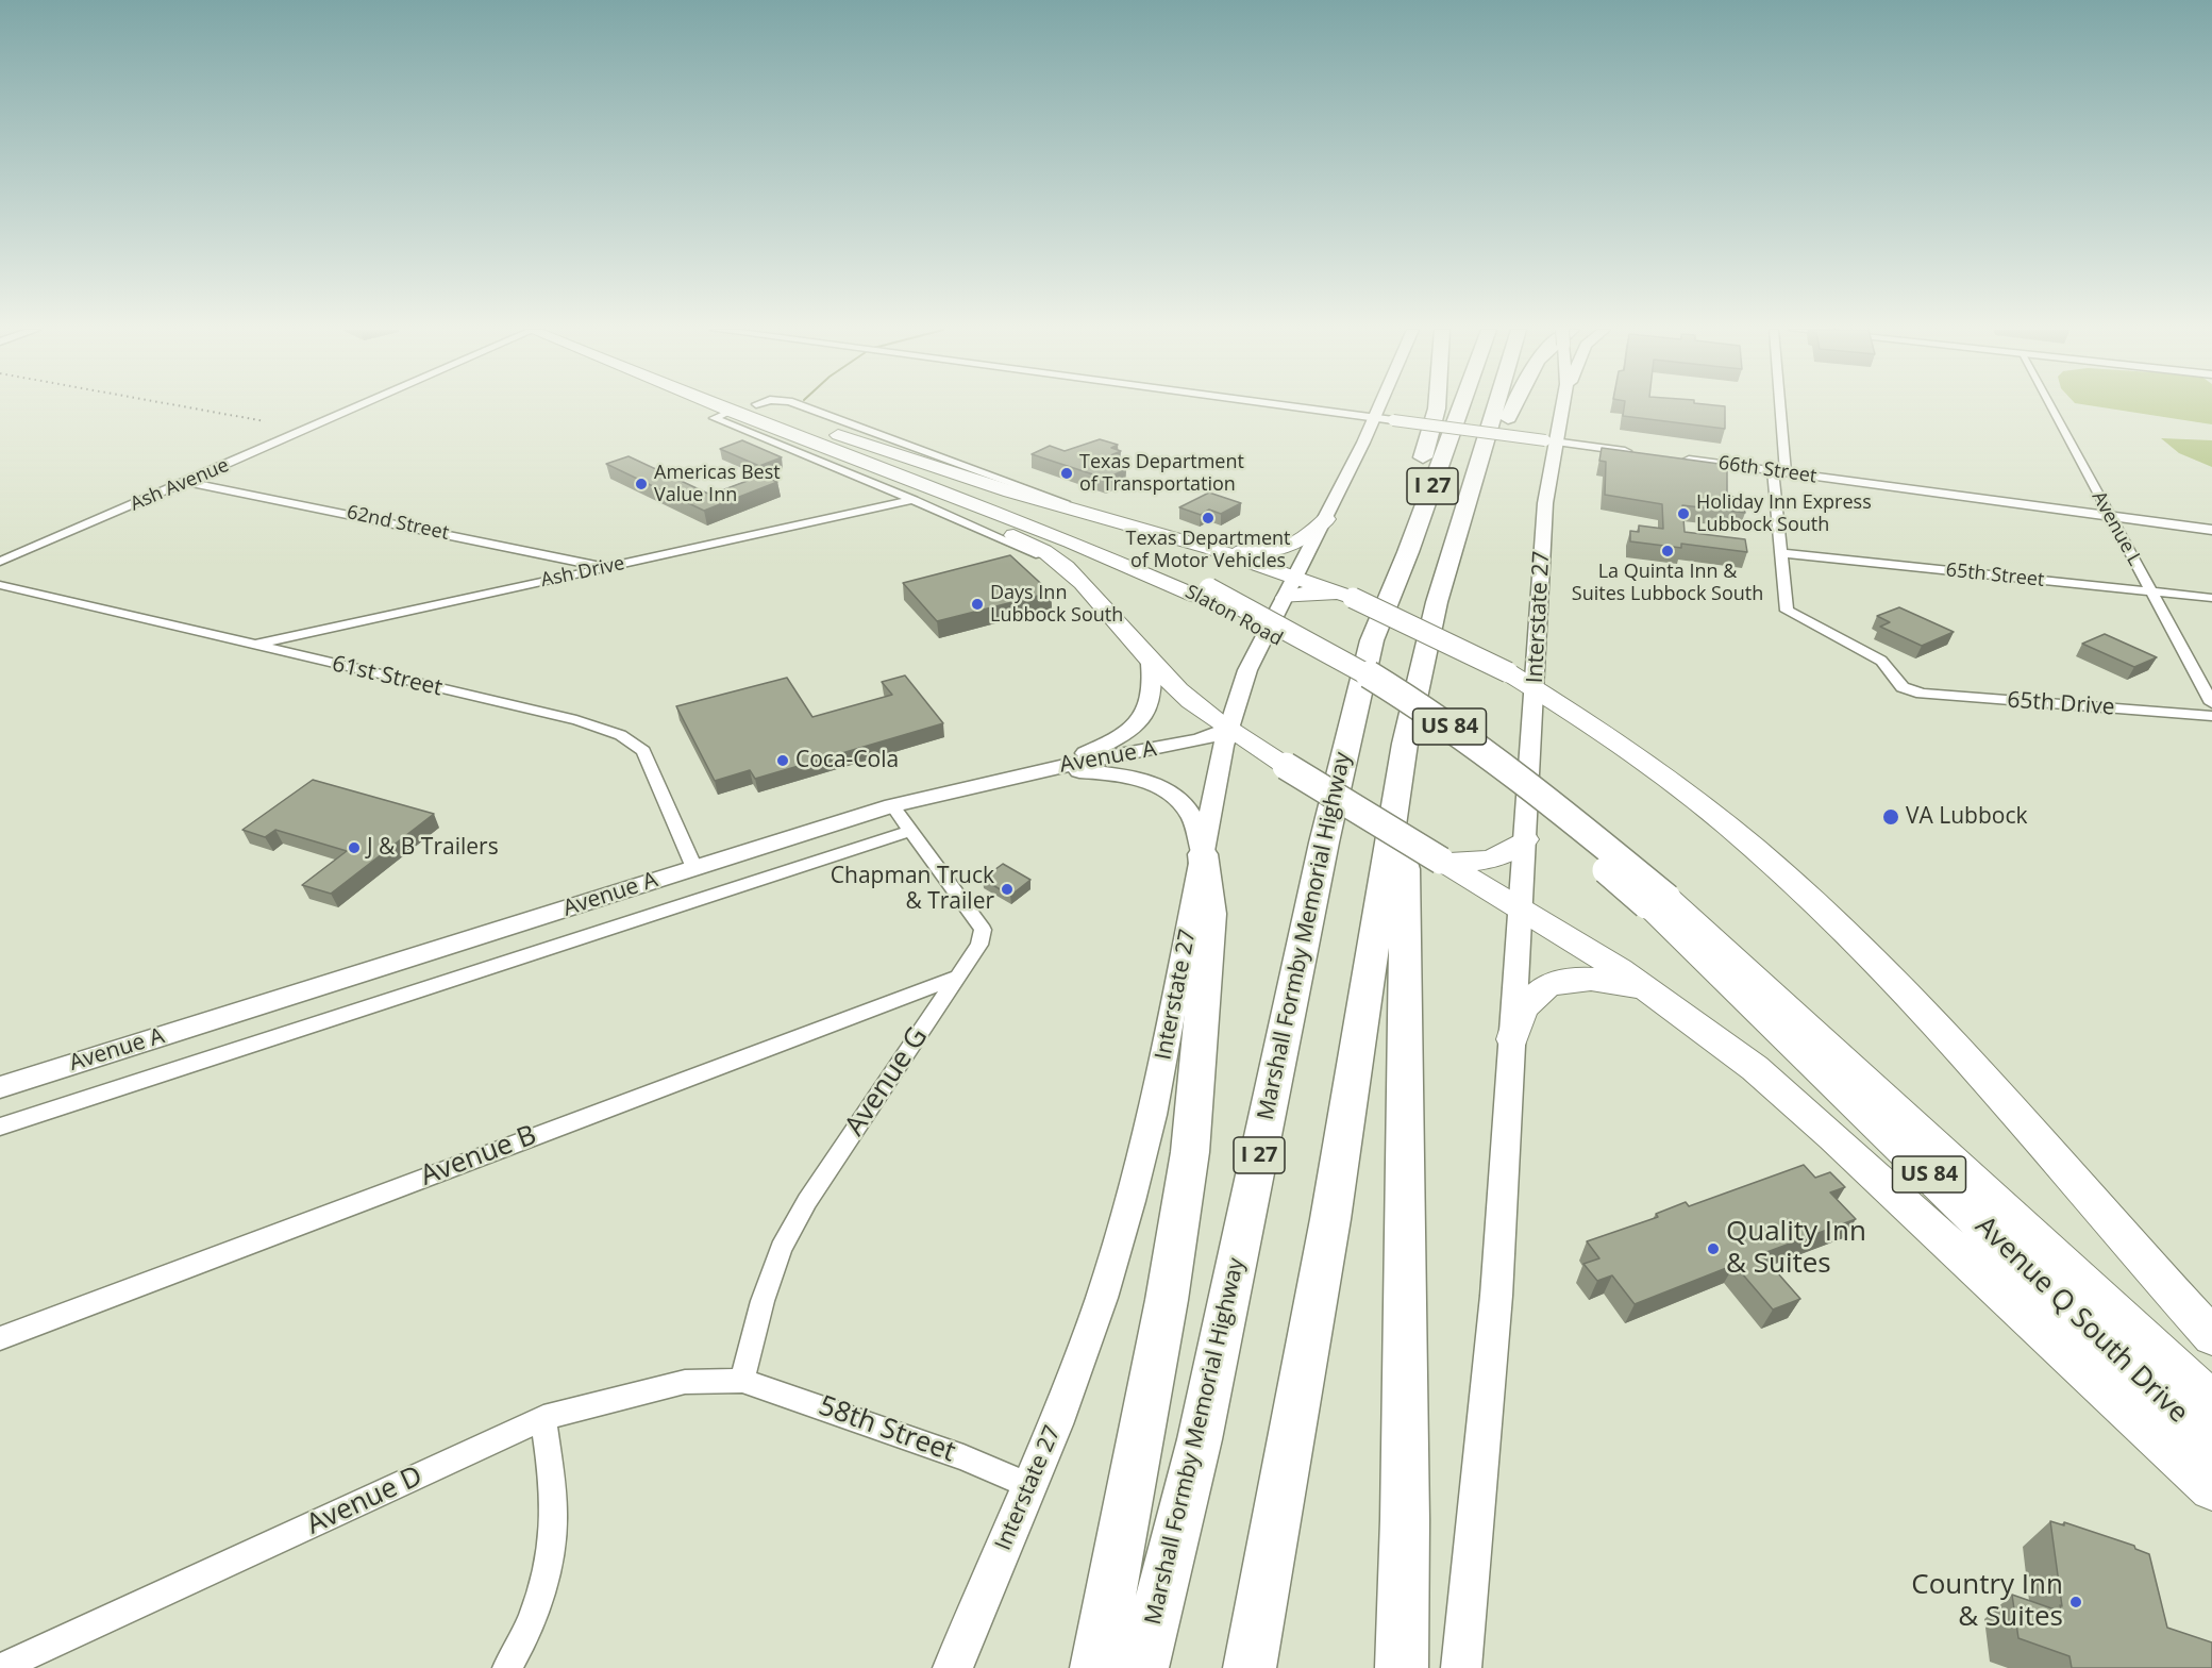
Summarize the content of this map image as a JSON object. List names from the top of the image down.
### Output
{
  "streets": {
    "highway": [
      "I 27",
      "Slaton Road",
      "US 84",
      "Marshall Formby Memorial Highway",
      "Avenue Q South Drive"
    ],
    "main road": ["Interstate 27", "Avenue A"],
    "street": [
      "66th Street",
      "Ash Avenue",
      "62nd Street",
      "Avenue L",
      "Ash Drive",
      "65th Street",
      "61st Street",
      "65th Drive",
      "Avenue G",
      "Avenue B",
      "58th Street",
      "Avenue D"
    ]
  },
  "crossings": [
    ["66th Street", "Avenue L"],
    ["Ash Avenue", "62nd Street"],
    ["62nd Street", "Ash Drive"],
    ["Avenue L", "65th Street"],
    ["Ash Drive", "61st Street"],
    ["65th Street", "65th Drive"],
    ["Slaton Road", "Avenue Q South Drive"],
    ["Interstate 27", "Avenue A"],
    ["Interstate 27", "58th Street"],
    ["61st Street", "Avenue A"],
    ["Avenue A", "Avenue G"],
    ["Avenue G", "Avenue B"],
    ["Avenue G", "58th Street"],
    ["Avenue G", "Avenue D"],
    ["58th Street", "Avenue D"]
  ],
  "places": [
    "Texas Department of Transportation",
    "Americas Best Value Inn",
    "Holiday Inn Express Lubbock South",
    "Texas Department of Motor Vehicles",
    "La Quinta Inn & Suites Lubbock South",
    "Days Inn Lubbock South",
    "Coca-Cola",
    "VA Lubbock",
    "J & B Trailers",
    "Chapman Truck & Trailer",
    "Quality Inn & Suites",
    "Country Inn & Suites"
  ]
}
